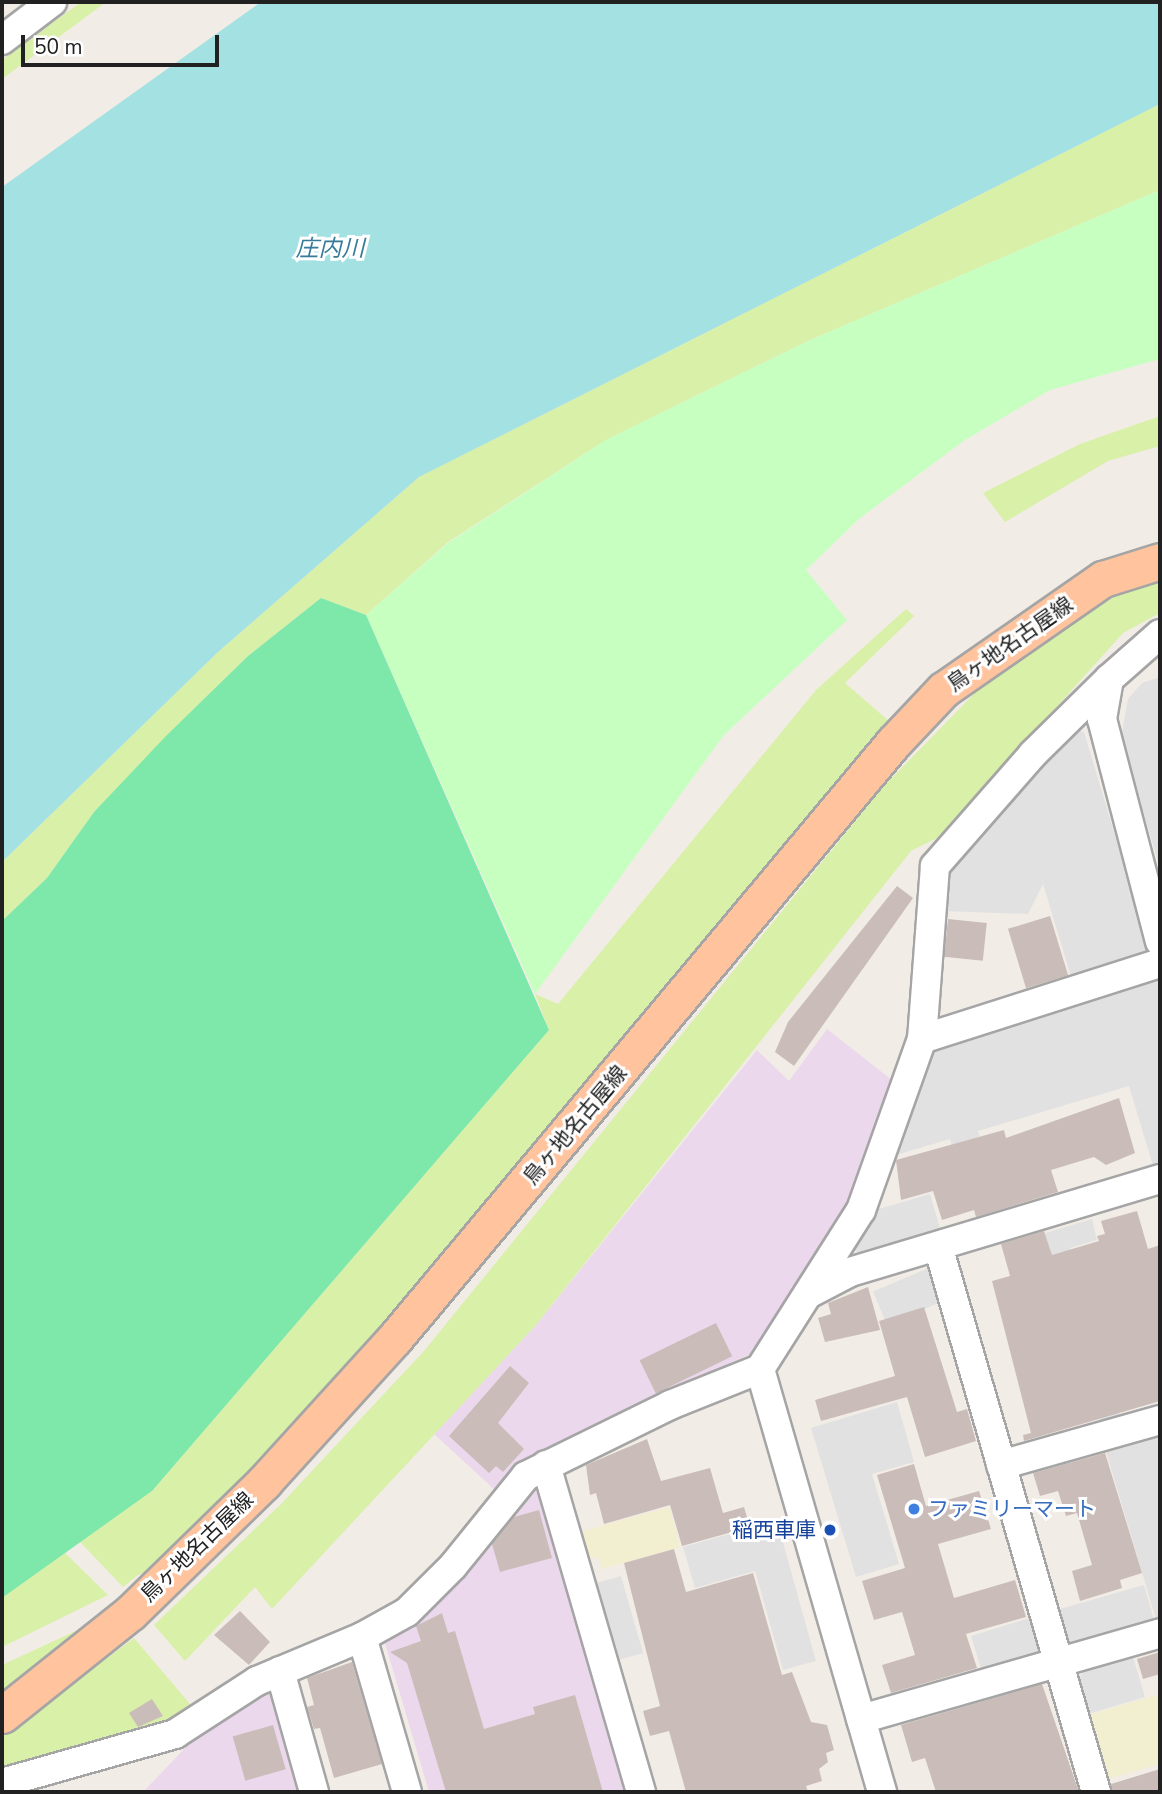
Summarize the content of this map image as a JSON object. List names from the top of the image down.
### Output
{
  "streets": {
    "main road": ["鳥ヶ地名古屋線"]
  },
  "water": ["庄内川"],
  "places": ["ファミリーマート", "稲西車庫"],
  "scale_bar": "50 m"
}
